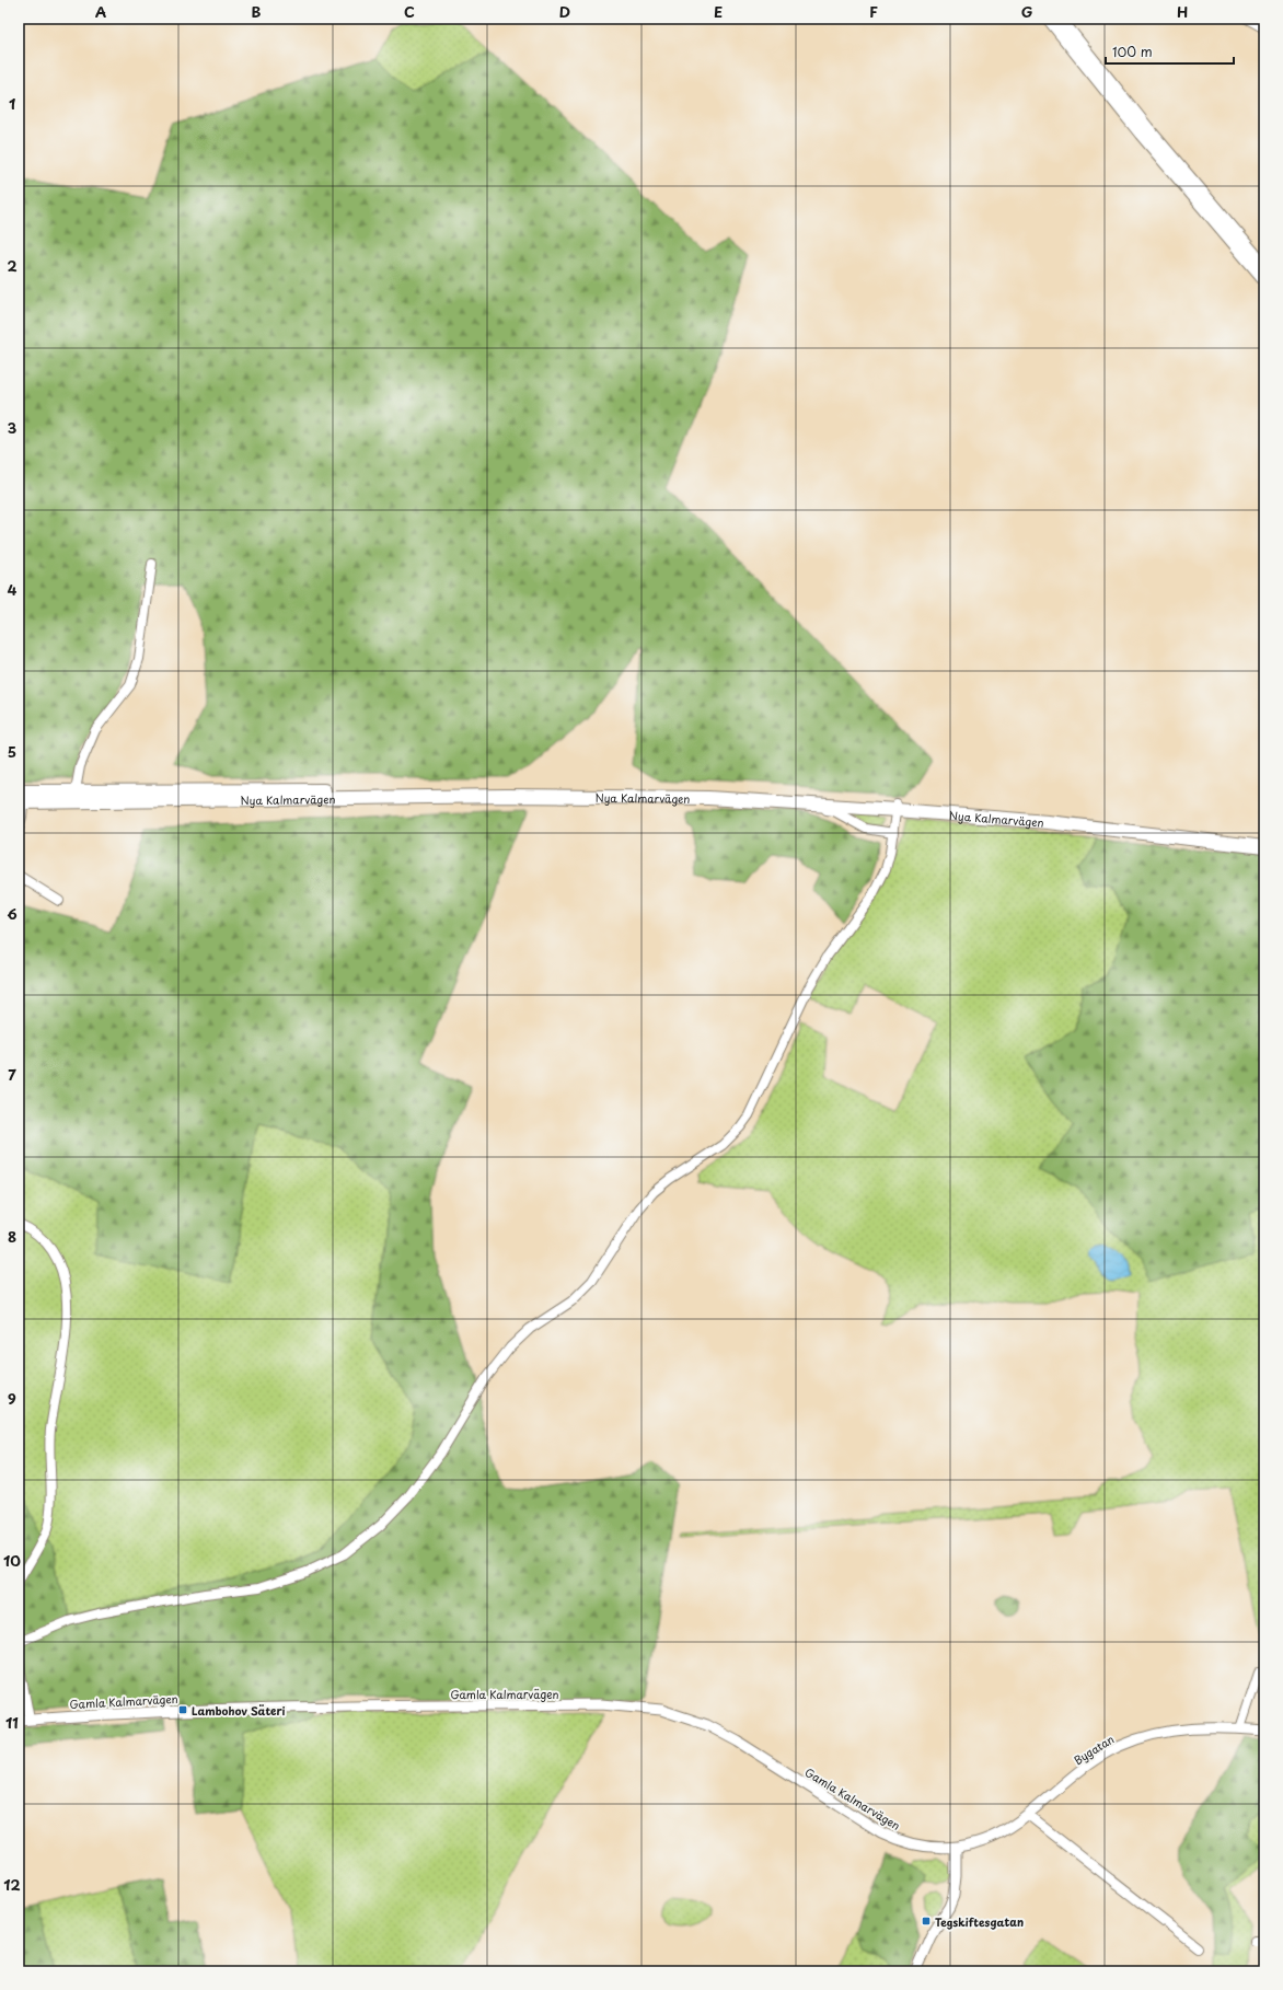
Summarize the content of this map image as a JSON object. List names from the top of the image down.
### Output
{
  "streets": {
    "main road": ["Nya Kalmarvägen"],
    "street": ["Gamla Kalmarvägen", "Bygatan"]
  },
  "crossings": [
    ["Gamla Kalmarvägen", "Bygatan"]
  ],
  "places": {
    "transit": ["Lambohov Säteri", "Tegskiftesgatan"]
  },
  "scale_bar": "100 m",
  "grid": {
    "columns": [
      "A",
      "B",
      "C",
      "D",
      "E",
      "F",
      "G",
      "H"
    ],
    "rows": [
      "1",
      "2",
      "3",
      "4",
      "5",
      "6",
      "7",
      "8",
      "9",
      "10",
      "11",
      "12"
    ]
  }
}
